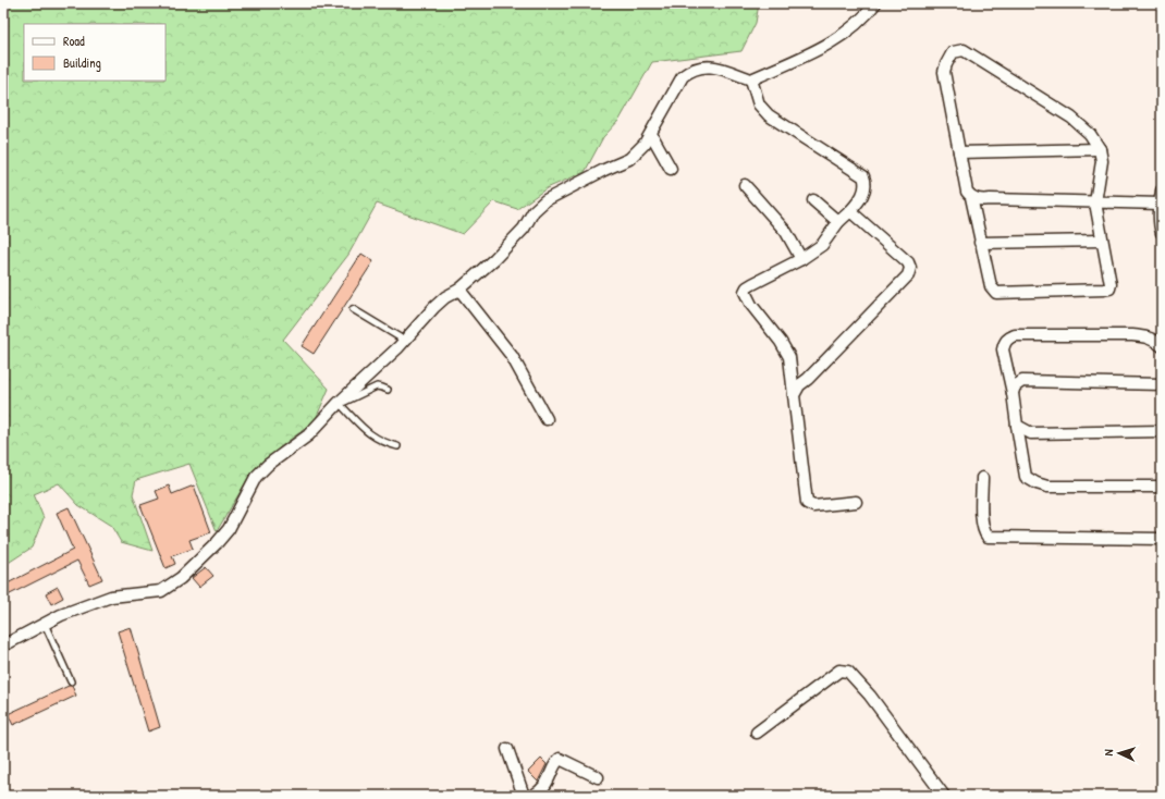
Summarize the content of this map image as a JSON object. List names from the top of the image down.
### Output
{
  "legend": ["Road", "Building"],
  "north": "left"
}
